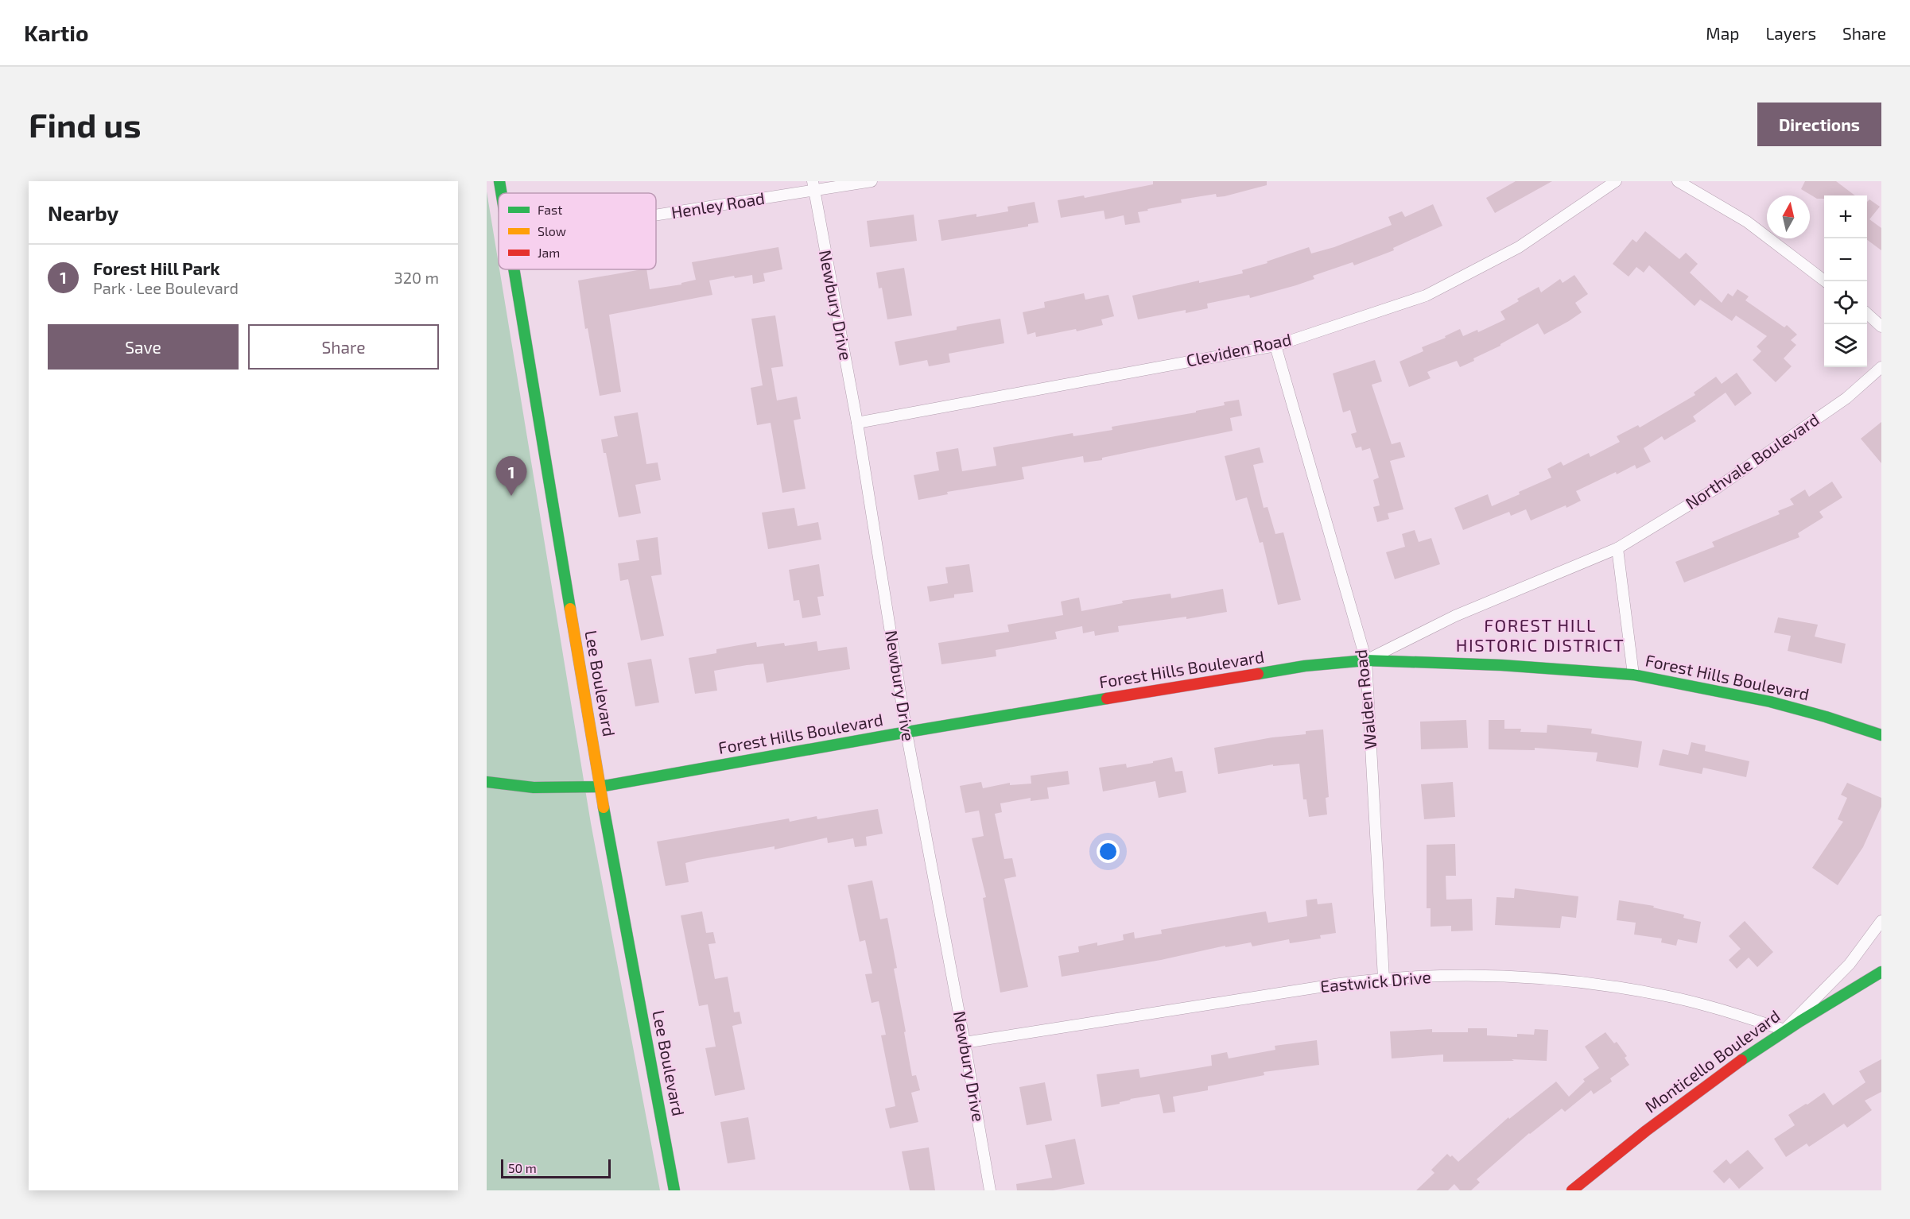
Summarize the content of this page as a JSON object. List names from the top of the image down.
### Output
{
  "streets": {
    "street": [
      "Henley Road",
      "Newbury Drive",
      "Cleviden Road",
      "Northvale Boulevard",
      "Forest Hills Boulevard",
      "Lee Boulevard",
      "Walden Road",
      "Eastwick Drive",
      "Monticello Boulevard"
    ]
  },
  "crossings": [
    ["Henley Road", "Newbury Drive"],
    ["Newbury Drive", "Cleviden Road"],
    ["Newbury Drive", "Forest Hills Boulevard"],
    ["Newbury Drive", "Eastwick Drive"],
    ["Cleviden Road", "Walden Road"],
    ["Northvale Boulevard", "Forest Hills Boulevard"],
    ["Northvale Boulevard", "Walden Road"],
    ["Forest Hills Boulevard", "Lee Boulevard"],
    ["Forest Hills Boulevard", "Walden Road"],
    ["Walden Road", "Eastwick Drive"],
    ["Eastwick Drive", "Monticello Boulevard"]
  ],
  "districts": ["FOREST HILL HISTORIC DISTRICT"],
  "legend": ["Fast", "Slow", "Jam"],
  "scale_bar": "50 m",
  "north": "top",
  "page": {
    "header": "Kartio",
    "nav": ["Map", "Layers", "Share"],
    "buttons": [
      "Directions",
      ["Save", "Share"]
    ],
    "title": "Find us",
    "heading": "Nearby",
    "map_buttons": ["+", "−"],
    "list": [
      {
        "mark": "1",
        "name": "Forest Hill Park",
        "note": "Park · Lee Boulevard",
        "value": "320 m"
      }
    ],
    "pins": "1",
    "scale": "50 m"
  }
}
